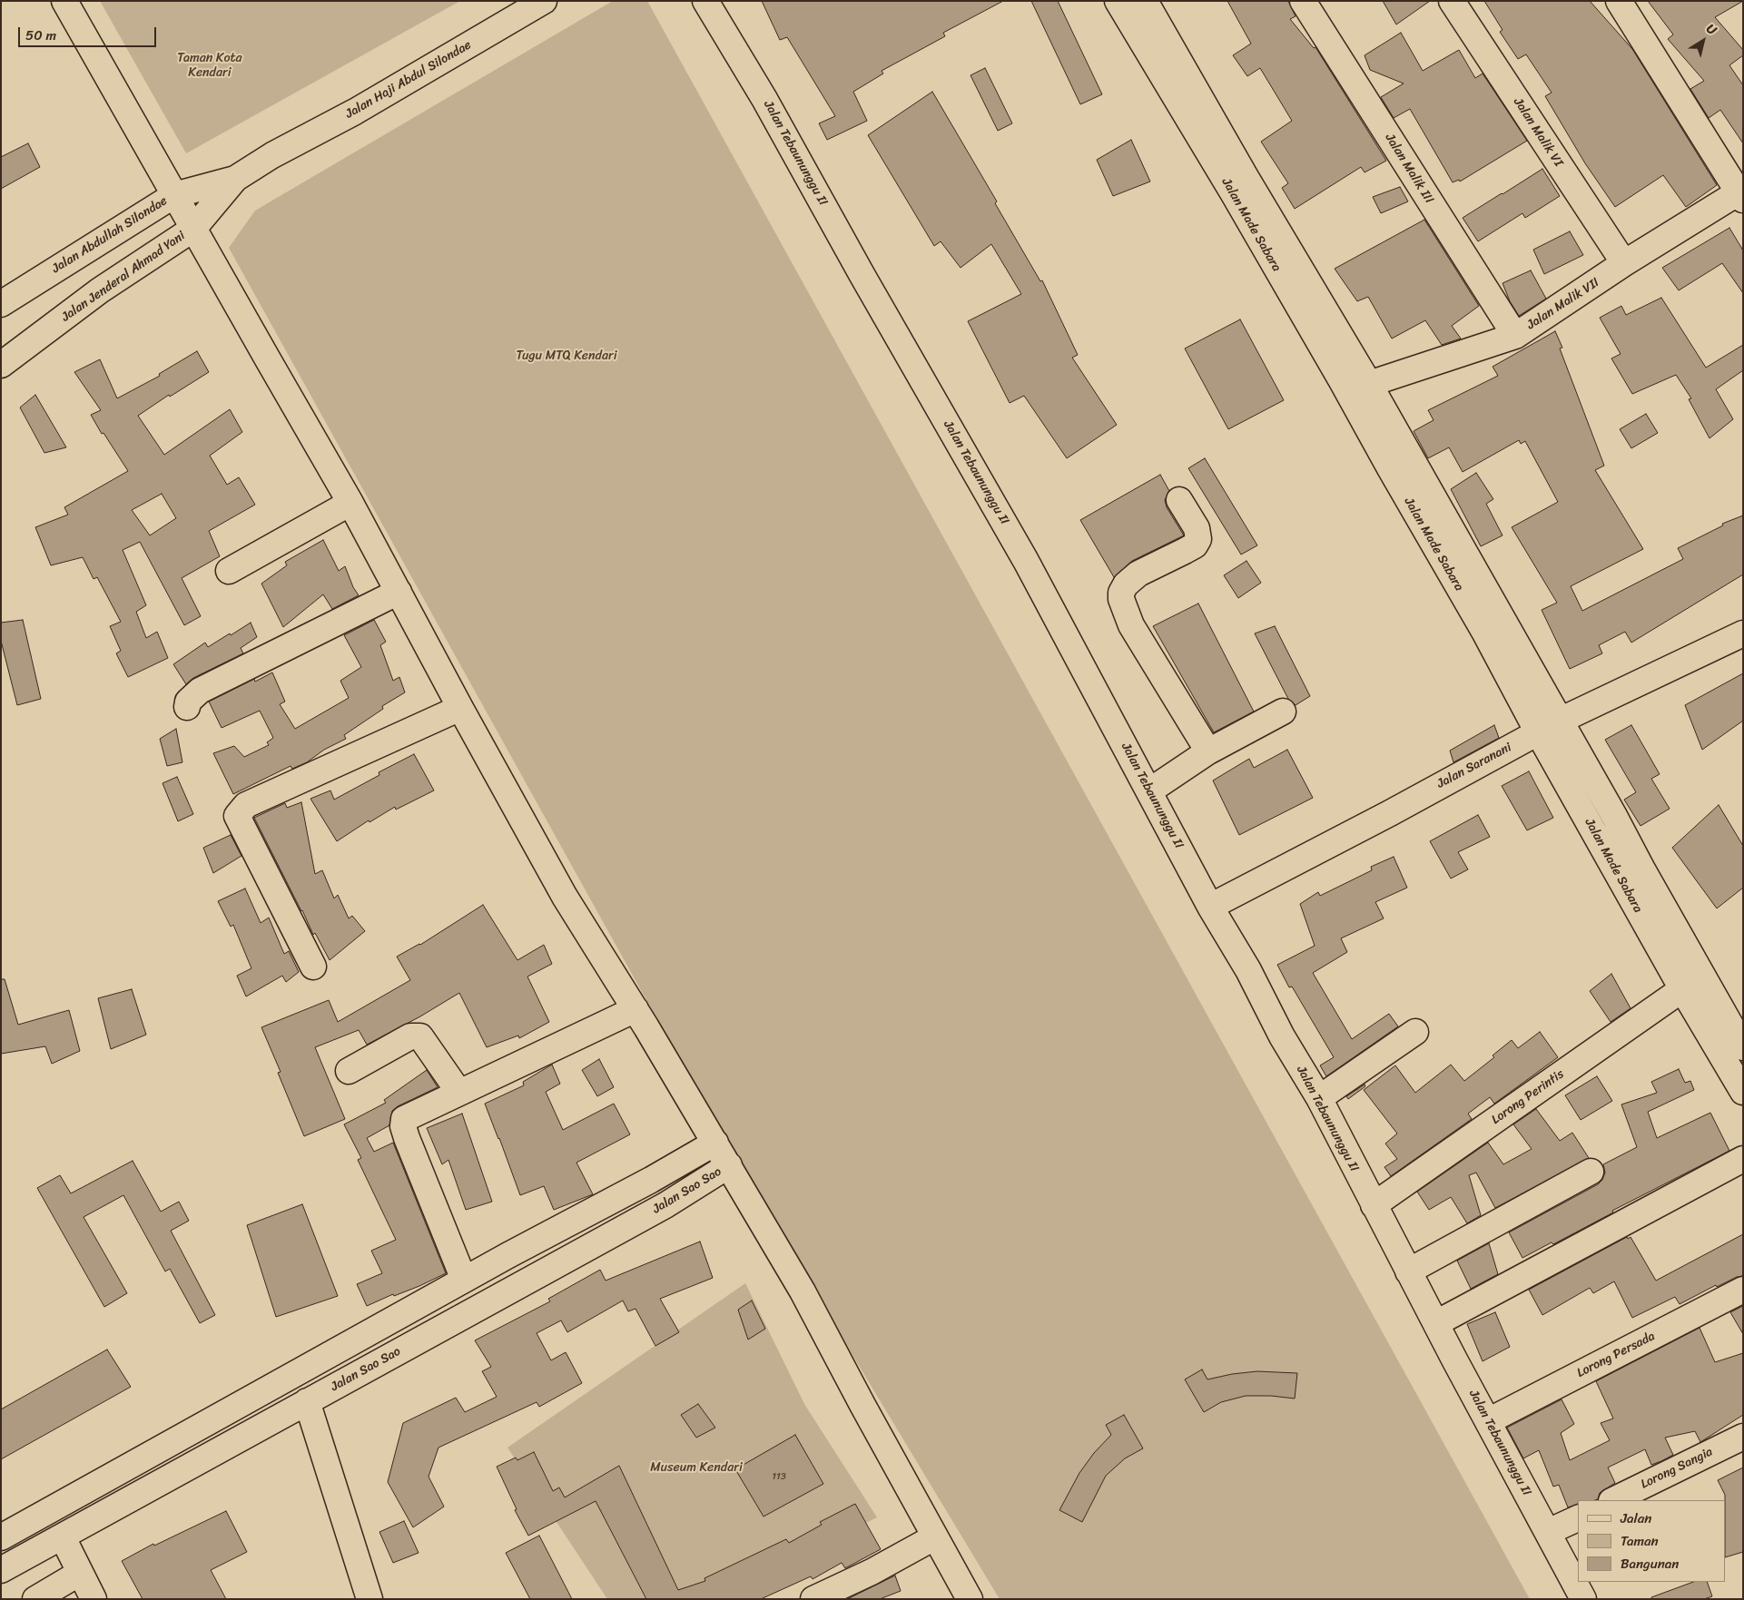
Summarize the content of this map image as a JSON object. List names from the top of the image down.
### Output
{
  "streets": {
    "main road": [
      "Jalan Haji Abdul Silondae",
      "Jalan Malik VI",
      "Jalan Tebaununggu II",
      "Jalan Malik III",
      "Jalan Made Sabara",
      "Jalan Abdullah Silondae",
      "Jalan Jenderal Ahmad Yani",
      "Jalan Malik VII",
      "Jalan Saranani",
      "Lorong Perintis",
      "Jalan Sao Sao",
      "Lorong Persada",
      "Lorong Sangia"
    ]
  },
  "crossings": [
    ["Jalan Haji Abdul Silondae", "Jalan Abdullah Silondae"],
    ["Jalan Malik VI", "Jalan Malik VII"],
    ["Jalan Tebaununggu II", "Jalan Saranani"],
    ["Jalan Tebaununggu II", "Lorong Perintis"],
    ["Jalan Tebaununggu II", "Lorong Persada"],
    ["Jalan Malik III", "Jalan Malik VII"],
    ["Jalan Made Sabara", "Jalan Malik VII"],
    ["Jalan Made Sabara", "Jalan Saranani"],
    ["Jalan Made Sabara", "Lorong Perintis"],
    ["Jalan Abdullah Silondae", "Jalan Jenderal Ahmad Yani"]
  ],
  "parks": ["Taman Kota Kendari", "Tugu MTQ Kendari", "Museum Kendari"],
  "house_numbers": ["113"],
  "legend": ["Jalan", "Taman", "Bangunan"],
  "scale_bar": "50 m",
  "north": "top right"
}
